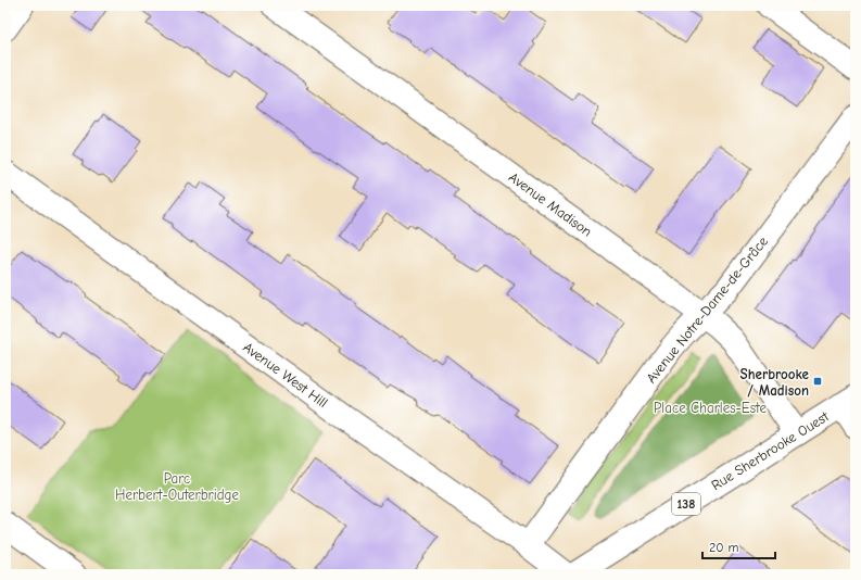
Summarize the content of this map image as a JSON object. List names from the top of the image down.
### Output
{
  "streets": {
    "street": [
      "Avenue Madison",
      "Avenue Notre-Dame-de-Grâce",
      "Avenue West Hill",
      "Rue Sherbrooke Ouest",
      "138"
    ]
  },
  "crossings": [
    ["Avenue Madison", "Avenue Notre-Dame-de-Grâce"],
    ["Avenue Madison", "Rue Sherbrooke Ouest"],
    ["Avenue Notre-Dame-de-Grâce", "Avenue West Hill"]
  ],
  "parks": ["Place Charles-Este", "Parc Herbert-Outerbridge"],
  "places": {
    "transit": ["Sherbrooke / Madison"]
  },
  "scale_bar": "20 m"
}
